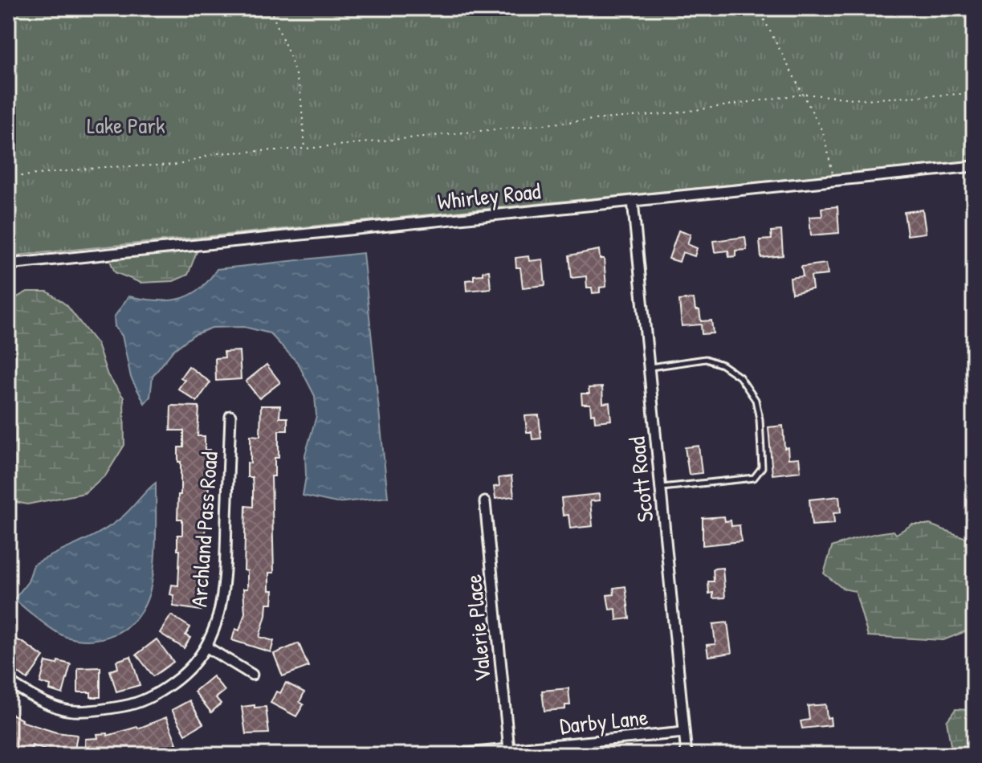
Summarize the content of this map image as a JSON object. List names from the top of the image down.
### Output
{
  "streets": {
    "street": [
      "Whirley Road",
      "Scott Road",
      "Archland Pass Road",
      "Valerie Place",
      "Darby Lane"
    ]
  },
  "crossings": [
    ["Whirley Road", "Scott Road"],
    ["Scott Road", "Darby Lane"],
    ["Valerie Place", "Darby Lane"]
  ],
  "parks": ["Lake Park"]
}
